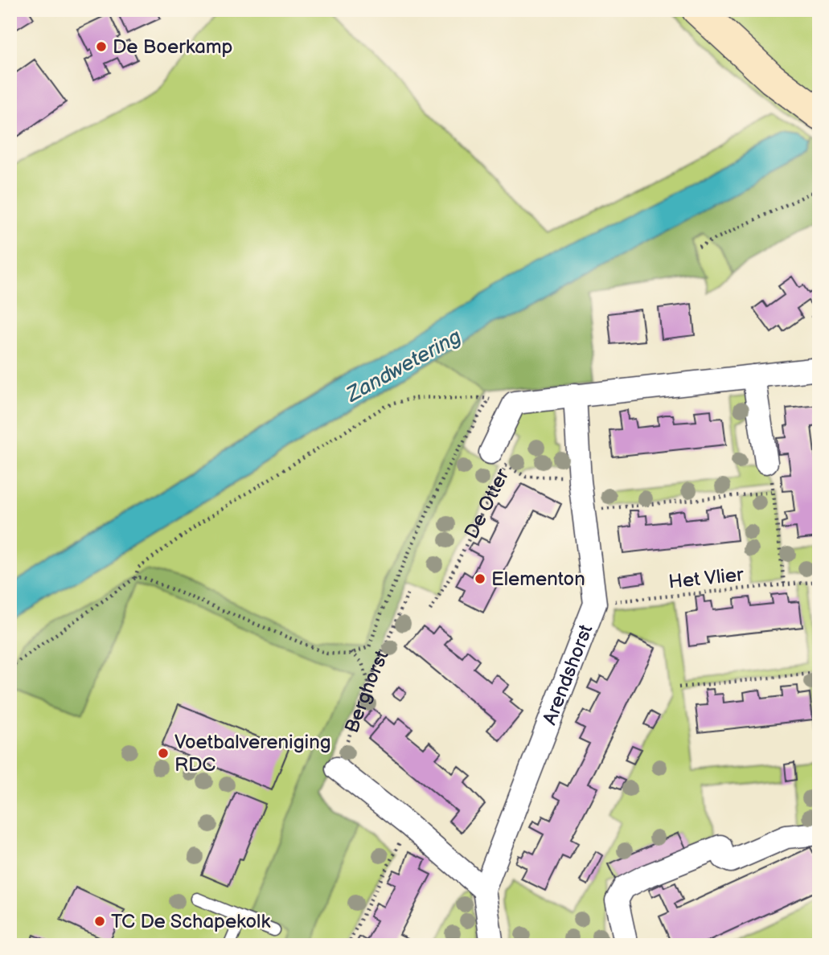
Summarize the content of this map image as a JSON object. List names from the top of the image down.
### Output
{
  "streets": {
    "street": ["Arendshorst"],
    "path": ["De Otter", "Het Vlier", "Berghorst"]
  },
  "crossings": [
    ["De Otter", "Arendshorst"],
    ["Het Vlier", "Arendshorst"]
  ],
  "water": ["Zandwetering"],
  "places": [
    "De Boerkamp",
    "Elementon",
    "Voetbalvereniging RDC",
    "TC De Schapekolk"
  ]
}
